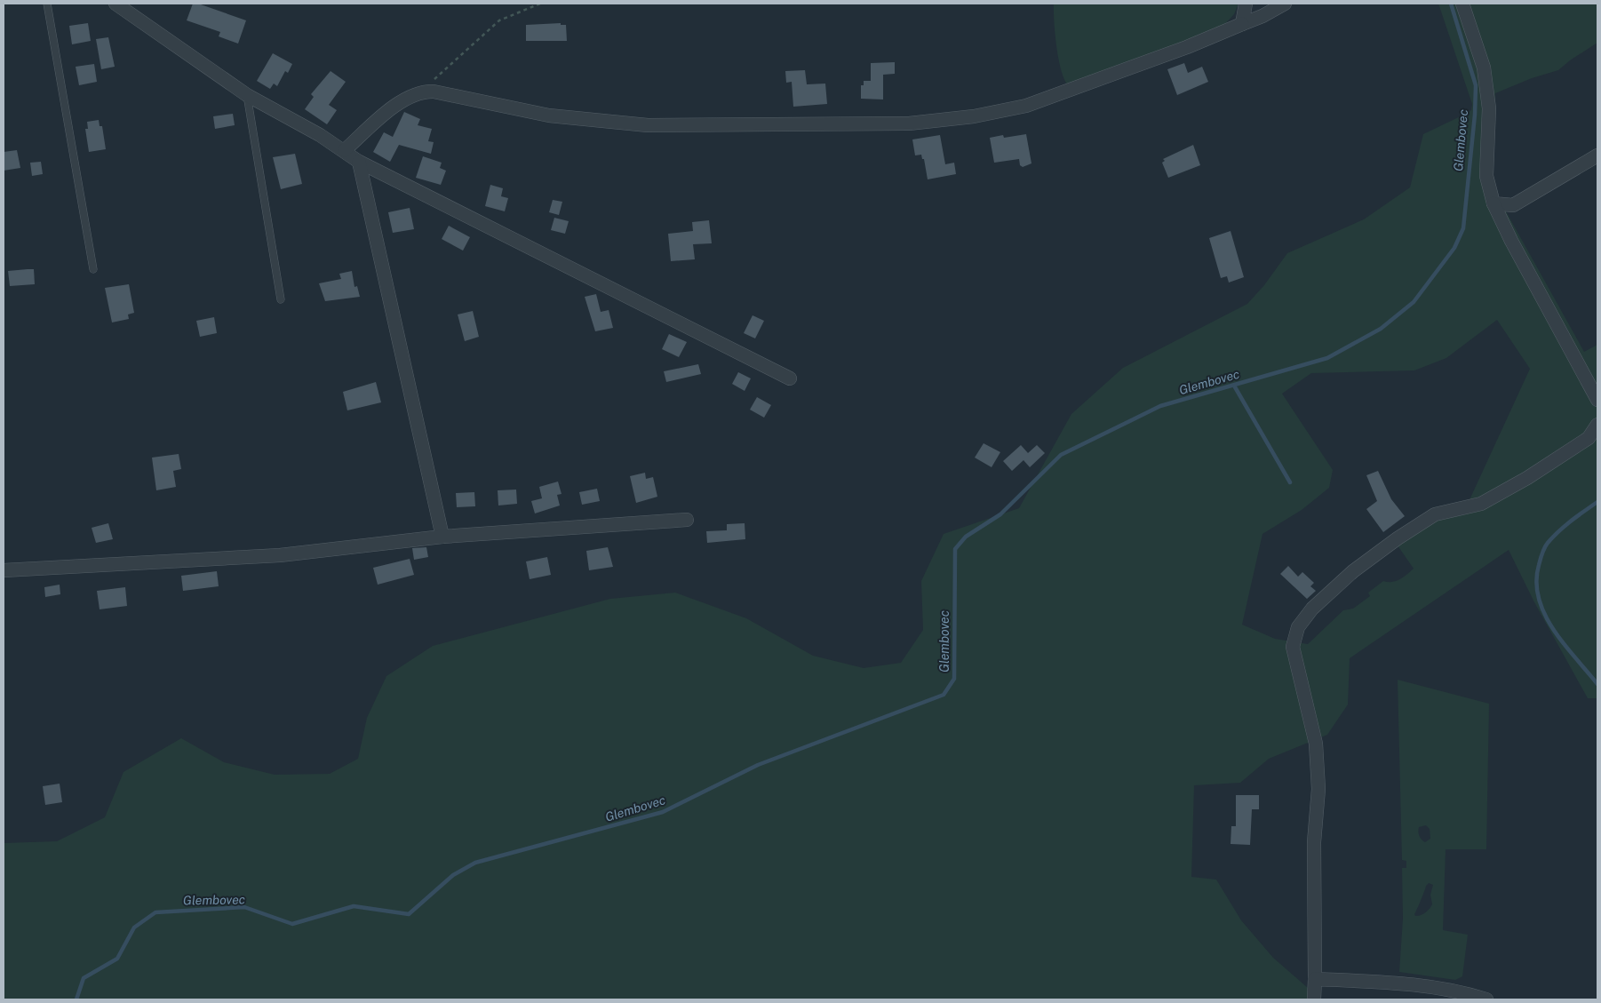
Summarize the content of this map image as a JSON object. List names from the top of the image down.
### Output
{
  "water": ["Glembovec"]
}
